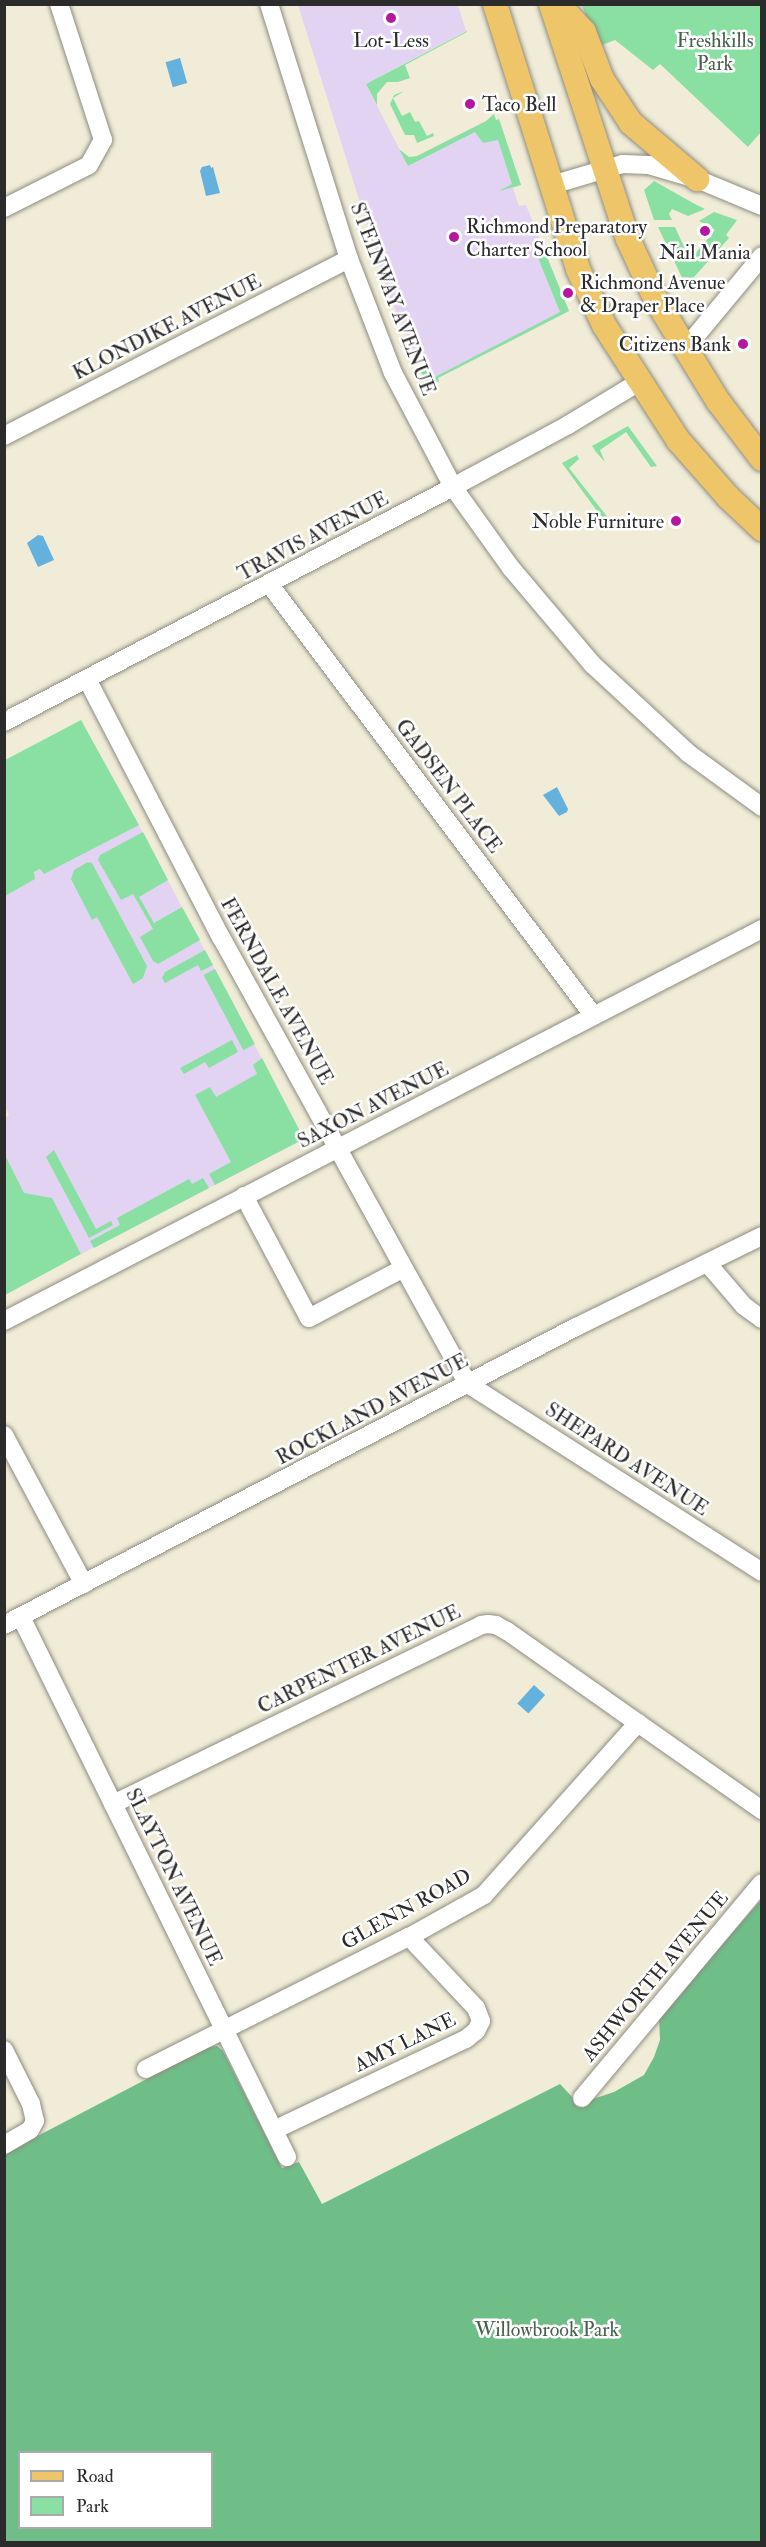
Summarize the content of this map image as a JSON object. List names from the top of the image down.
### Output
{
  "streets": {
    "street": [
      "STEINWAY AVENUE",
      "KLONDIKE AVENUE",
      "TRAVIS AVENUE",
      "GADSEN PLACE",
      "FERNDALE AVENUE",
      "SAXON AVENUE",
      "ROCKLAND AVENUE",
      "SHEPARD AVENUE",
      "CARPENTER AVENUE",
      "SLAYTON AVENUE",
      "GLENN ROAD",
      "ASHWORTH AVENUE",
      "AMY LANE"
    ]
  },
  "crossings": [
    ["STEINWAY AVENUE", "KLONDIKE AVENUE"],
    ["STEINWAY AVENUE", "TRAVIS AVENUE"],
    ["TRAVIS AVENUE", "GADSEN PLACE"],
    ["TRAVIS AVENUE", "FERNDALE AVENUE"],
    ["GADSEN PLACE", "SAXON AVENUE"],
    ["FERNDALE AVENUE", "SAXON AVENUE"],
    ["FERNDALE AVENUE", "ROCKLAND AVENUE"],
    ["FERNDALE AVENUE", "SHEPARD AVENUE"],
    ["ROCKLAND AVENUE", "SHEPARD AVENUE"],
    ["ROCKLAND AVENUE", "SLAYTON AVENUE"],
    ["CARPENTER AVENUE", "SLAYTON AVENUE"],
    ["CARPENTER AVENUE", "GLENN ROAD"],
    ["SLAYTON AVENUE", "GLENN ROAD"],
    ["SLAYTON AVENUE", "AMY LANE"],
    ["GLENN ROAD", "AMY LANE"]
  ],
  "parks": ["Freshkills Park", "Willowbrook Park"],
  "places": [
    "Lot-Less",
    "Taco Bell",
    "Nail Mania",
    "Richmond Preparatory Charter School",
    "Richmond Avenue & Draper Place",
    "Citizens Bank",
    "Noble Furniture"
  ],
  "legend": ["Road", "Park"]
}
